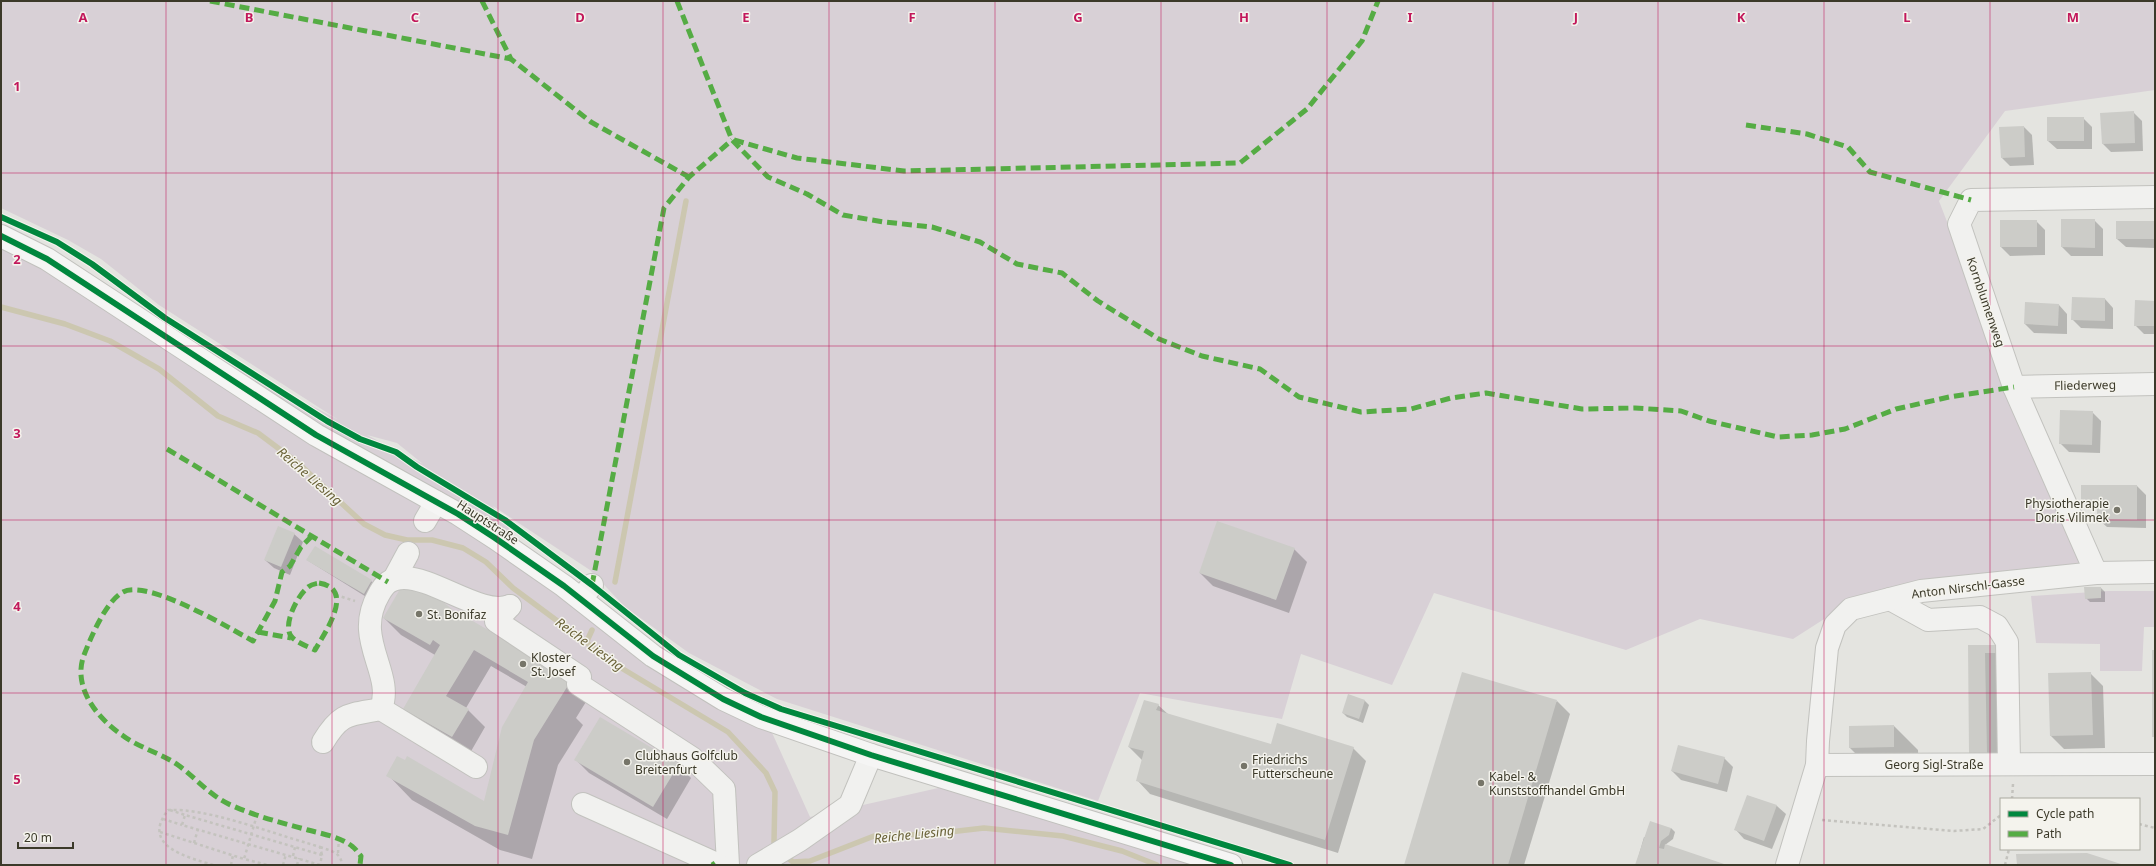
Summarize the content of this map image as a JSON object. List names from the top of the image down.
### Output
{
  "streets": {
    "main road": ["Hauptstraße"],
    "street": [
      "Kornblumenweg",
      "Fliederweg",
      "Anton Nirschl-Gasse",
      "Georg Sigl-Straße"
    ]
  },
  "crossings": [
    ["Kornblumenweg", "Fliederweg"],
    ["Kornblumenweg", "Anton Nirschl-Gasse"],
    ["Anton Nirschl-Gasse", "Georg Sigl-Straße"]
  ],
  "water": ["Reiche Liesing"],
  "places": [
    "Physiotherapie Doris Vilimek",
    "St. Bonifaz",
    "Kloster St. Josef",
    "Clubhaus Golfclub Breitenfurt",
    "Friedrichs Futterscheune",
    "Kabel- & Kunststoffhandel GmbH"
  ],
  "legend": ["Cycle path", "Path"],
  "scale_bar": "20 m",
  "grid": {
    "columns": [
      "A",
      "B",
      "C",
      "D",
      "E",
      "F",
      "G",
      "H",
      "I",
      "J",
      "K",
      "L",
      "M"
    ],
    "rows": [
      "1",
      "2",
      "3",
      "4",
      "5"
    ]
  }
}
